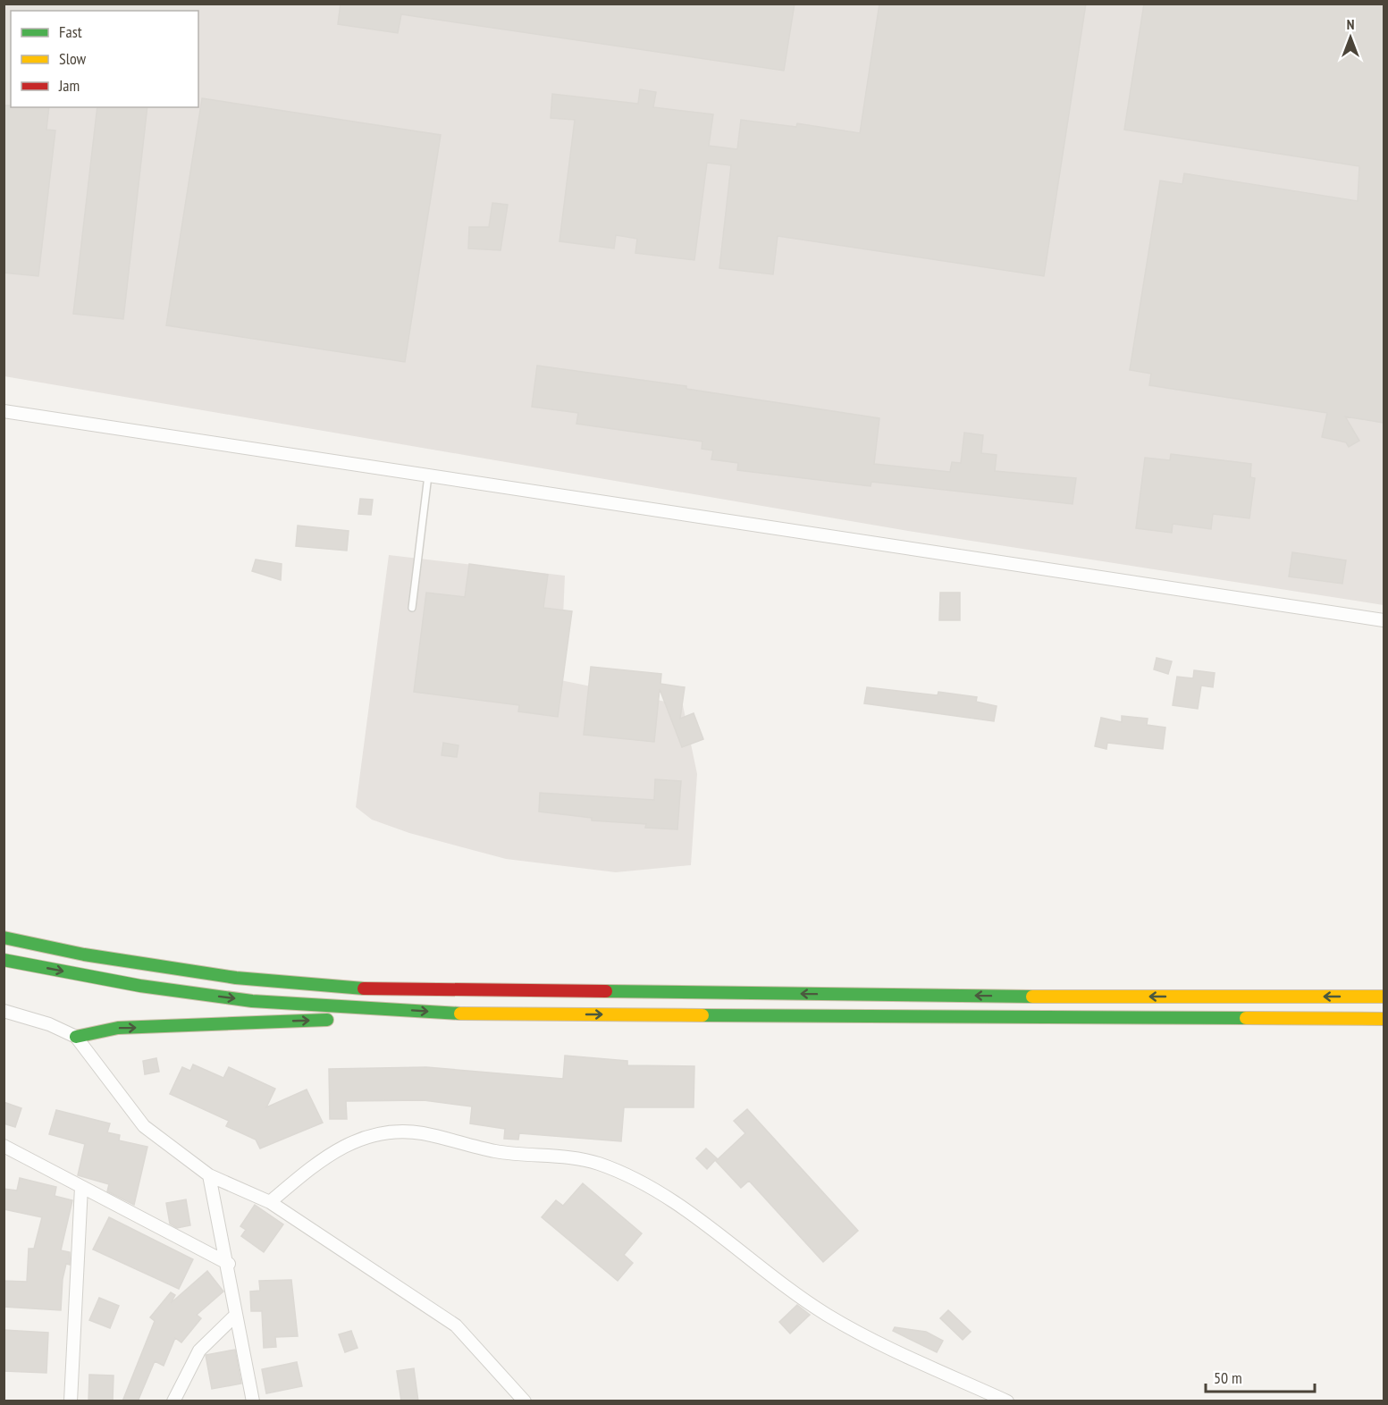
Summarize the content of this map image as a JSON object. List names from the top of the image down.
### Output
{
  "legend": ["Fast", "Slow", "Jam"],
  "scale_bar": "50 m",
  "north": "top"
}
